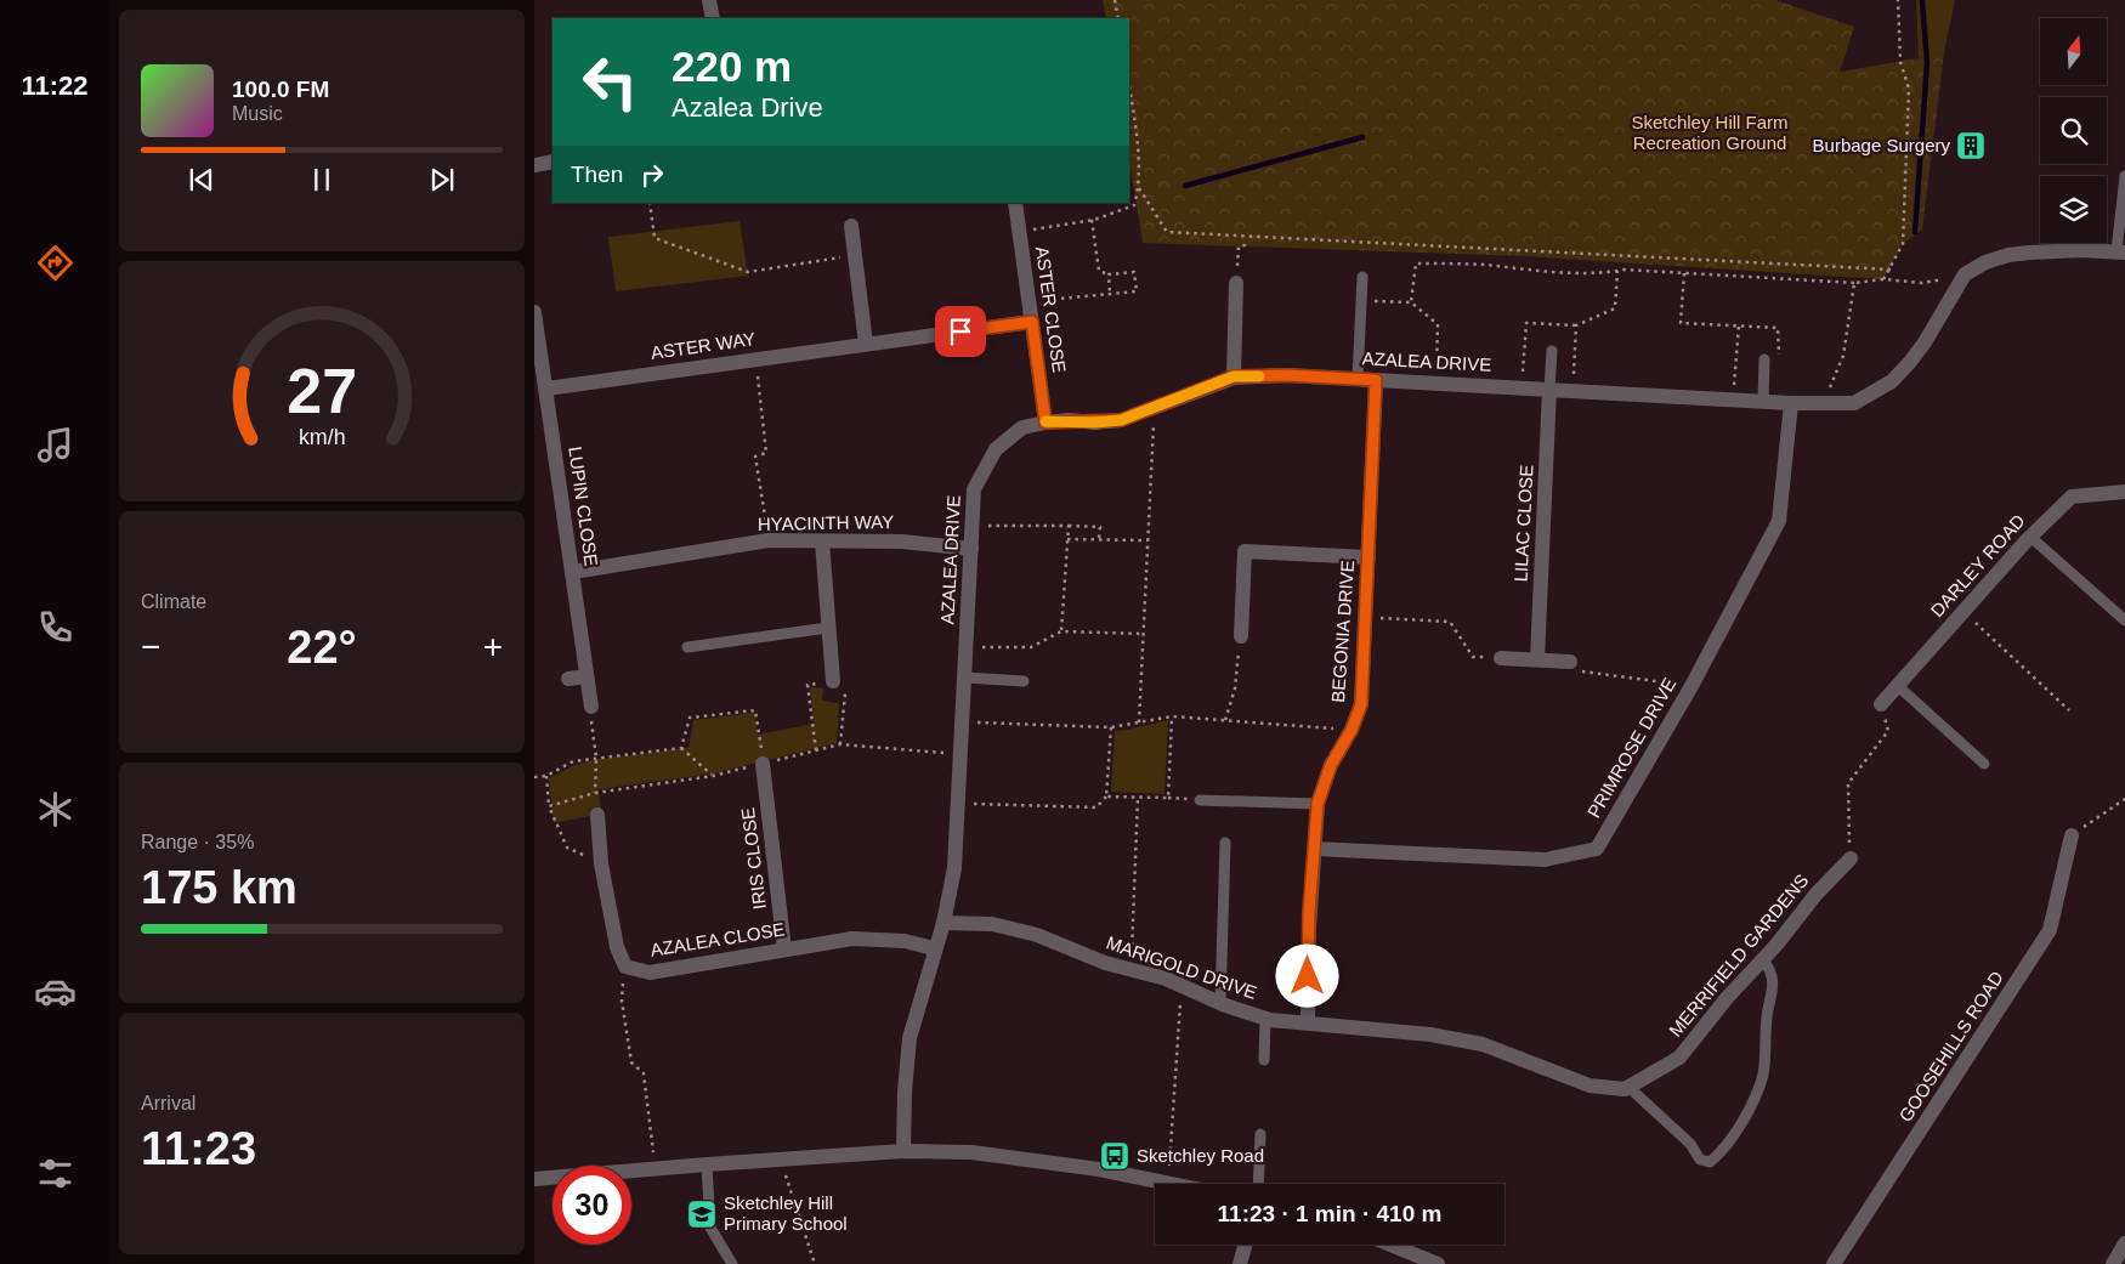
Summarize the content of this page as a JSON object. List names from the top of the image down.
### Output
{
  "streets": {
    "street": [
      "ASTER CLOSE",
      "ASTER WAY",
      "AZALEA DRIVE",
      "LUPIN CLOSE",
      "HYACINTH WAY",
      "LILAC CLOSE",
      "DARLEY ROAD",
      "BEGONIA DRIVE",
      "PRIMROSE DRIVE",
      "IRIS CLOSE",
      "AZALEA CLOSE",
      "MERRIFIELD GARDENS",
      "MARIGOLD DRIVE",
      "GOOSEHILLS ROAD"
    ]
  },
  "crossings": [
    ["ASTER CLOSE", "ASTER WAY"],
    ["ASTER CLOSE", "AZALEA DRIVE"],
    ["ASTER WAY", "LUPIN CLOSE"],
    ["AZALEA DRIVE", "HYACINTH WAY"],
    ["AZALEA DRIVE", "LILAC CLOSE"],
    ["AZALEA DRIVE", "BEGONIA DRIVE"],
    ["AZALEA DRIVE", "PRIMROSE DRIVE"],
    ["AZALEA DRIVE", "AZALEA CLOSE"],
    ["AZALEA DRIVE", "MARIGOLD DRIVE"],
    ["LUPIN CLOSE", "HYACINTH WAY"],
    ["BEGONIA DRIVE", "PRIMROSE DRIVE"],
    ["BEGONIA DRIVE", "MARIGOLD DRIVE"],
    ["IRIS CLOSE", "AZALEA CLOSE"],
    ["MERRIFIELD GARDENS", "MARIGOLD DRIVE"]
  ],
  "parks": ["Sketchley Hill Farm Recreation Ground"],
  "places": {
    "building": ["Burbage Surgery"],
    "bus stop": ["Sketchley Road"],
    "school or university": ["Sketchley Hill Primary School"]
  },
  "north": "top",
  "page": {
    "tabs": "11:22",
    "turn": ["220 m", "Azalea Drive"],
    "song": ["100.0 FM", "Music"],
    "then": "Then",
    "tile": [
      "Climate",
      ["Range · 35%", "175 km"],
      ["Arrival", "11:23"]
    ],
    "heat": ["−", "22°", "+"],
    "limit": "30",
    "trip": "11:23 · 1 min · 410 m",
    "gauge": ["27", "km/h"]
  }
}
